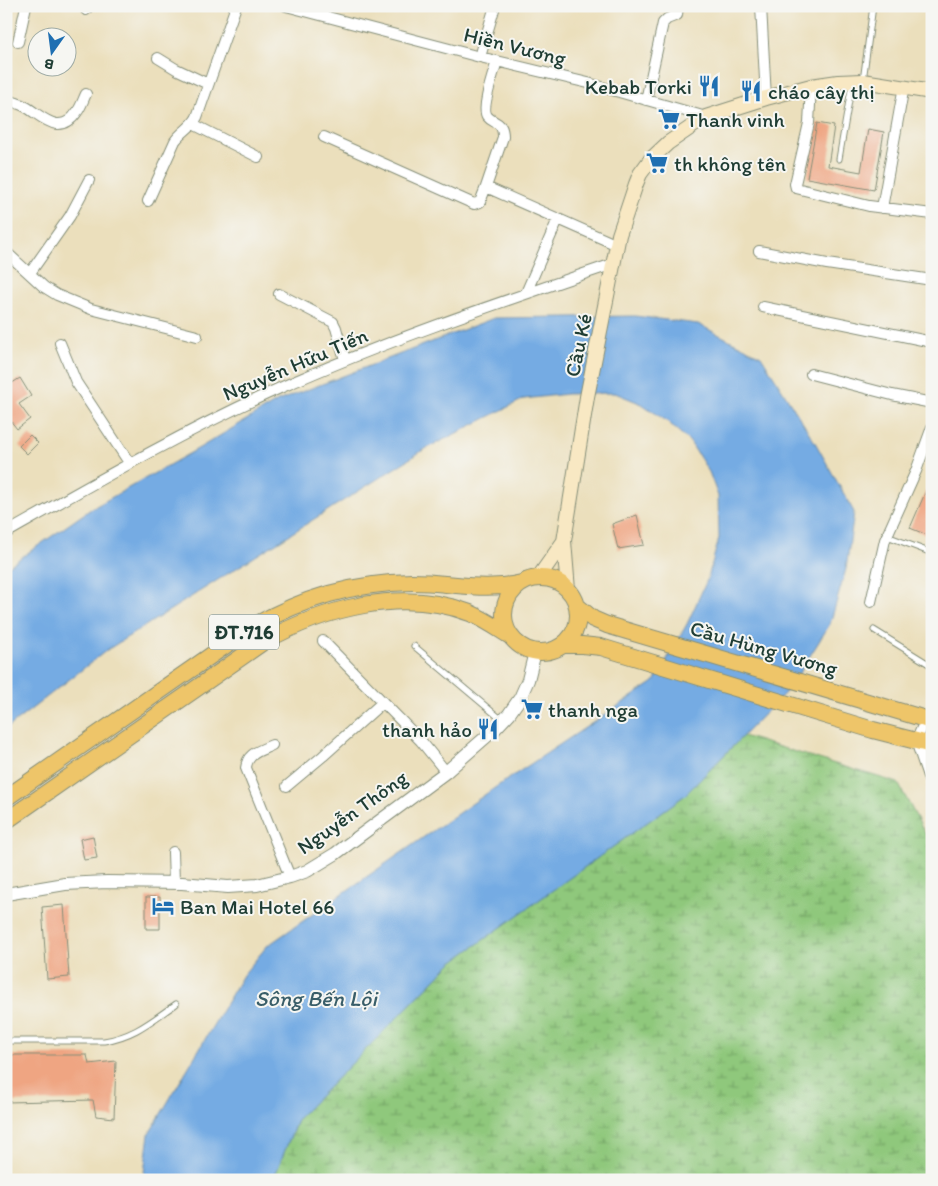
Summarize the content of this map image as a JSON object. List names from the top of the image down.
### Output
{
  "streets": {
    "main road": ["Cầu Ké", "ĐT.716", "Cầu Hùng Vương"],
    "street": ["Hiền Vương", "Nguyễn Hữu Tiến", "Nguyễn Thông"]
  },
  "crossings": [
    ["Hiền Vương", "Cầu Ké"],
    ["Cầu Ké", "Nguyễn Hữu Tiến"],
    ["ĐT.716", "Cầu Hùng Vương"],
    ["ĐT.716", "Nguyễn Thông"],
    ["Cầu Hùng Vương", "Nguyễn Thông"]
  ],
  "water": ["Sông Bến Lội"],
  "places": {
    "restaurant": ["Kebab Torki", "cháo cây thị", "thanh hảo"],
    "supermarket": ["Thanh vinh", "th không tên", "thanh nga"],
    "hotel": ["Ban Mai Hotel 66"]
  },
  "north": "bottom"
}
